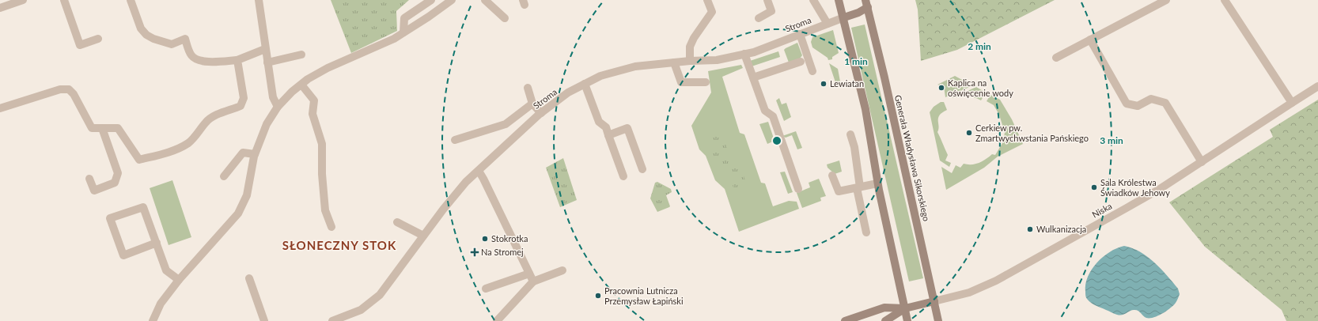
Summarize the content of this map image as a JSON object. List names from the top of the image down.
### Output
{
  "streets": {
    "main road": ["Generała Władysława Sikorskiego"],
    "street": ["Stroma", "Niska"]
  },
  "crossings": [
    ["Generała Władysława Sikorskiego", "Niska"]
  ],
  "districts": ["SŁONECZNY STOK"],
  "places": {
    "other": [
      "Lewiatan",
      "Kaplica na oświęcenie wody",
      "Cerkiew pw. Zmartwychwstania Pańskiego",
      "Sala Królestwa Świadków Jehowy",
      "Wulkanizacja",
      "Stokrotka",
      "Pracownia Lutnicza Przemysław Łapiński"
    ],
    "health": ["Na Stromej"]
  },
  "rings": ["2 min", "1 min", "3 min"]
}
